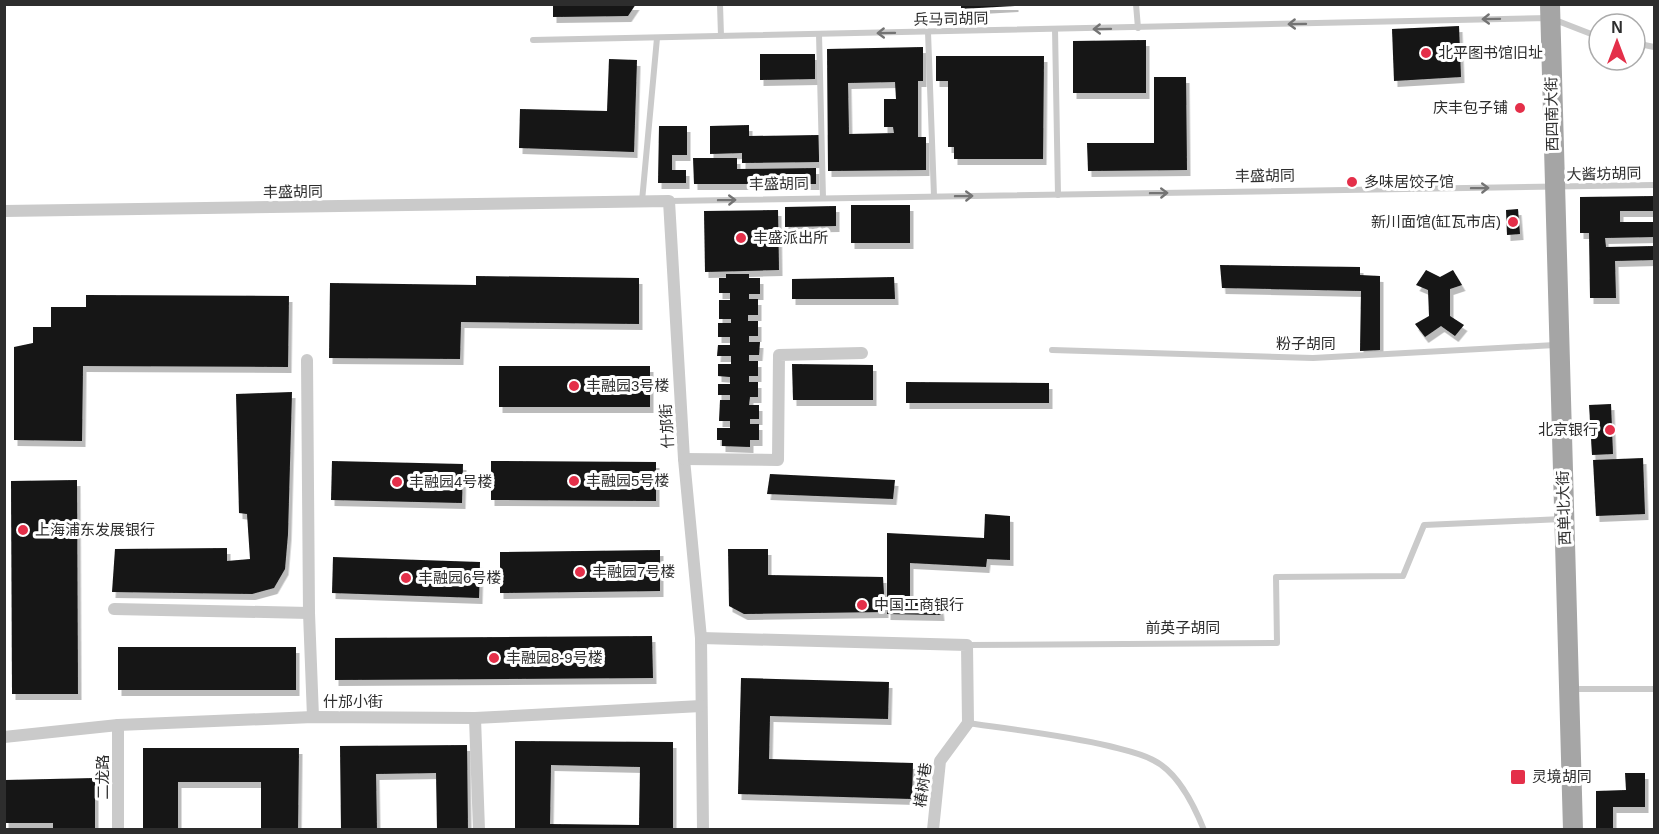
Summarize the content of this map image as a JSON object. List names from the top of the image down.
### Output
{
  "streets": {
    "main road": ["西四南大街", "西单北大街"],
    "street": [
      "丰盛胡同",
      "什邡街",
      "前英子胡同",
      "什邡小街",
      "二龙路",
      "椿树巷"
    ],
    "lane": ["兵马司胡同", "大酱坊胡同", "粉子胡同"]
  },
  "crossings": [
    ["兵马司胡同", "西四南大街"],
    ["西四南大街", "大酱坊胡同"],
    ["西四南大街", "丰盛胡同"],
    ["西四南大街", "西单北大街"],
    ["大酱坊胡同", "丰盛胡同"],
    ["大酱坊胡同", "西单北大街"],
    ["丰盛胡同", "什邡街"],
    ["丰盛胡同", "西单北大街"],
    ["粉子胡同", "西单北大街"],
    ["什邡街", "前英子胡同"],
    ["什邡街", "什邡小街"],
    ["西单北大街", "前英子胡同"],
    ["什邡小街", "二龙路"]
  ],
  "one_way": ["兵马司胡同", "丰盛胡同"],
  "places": {
    "other": [
      "北平图书馆旧址",
      "庆丰包子铺",
      "多味居饺子馆",
      "新川面馆(缸瓦市店)",
      "丰盛派出所",
      "丰融园3号楼",
      "北京银行",
      "丰融园5号楼",
      "丰融园4号楼",
      "上海浦东发展银行",
      "丰融园7号楼",
      "丰融园6号楼",
      "中国工商银行",
      "丰融园8-9号楼"
    ],
    "transit": ["灵境胡同"]
  },
  "north": "top"
}
